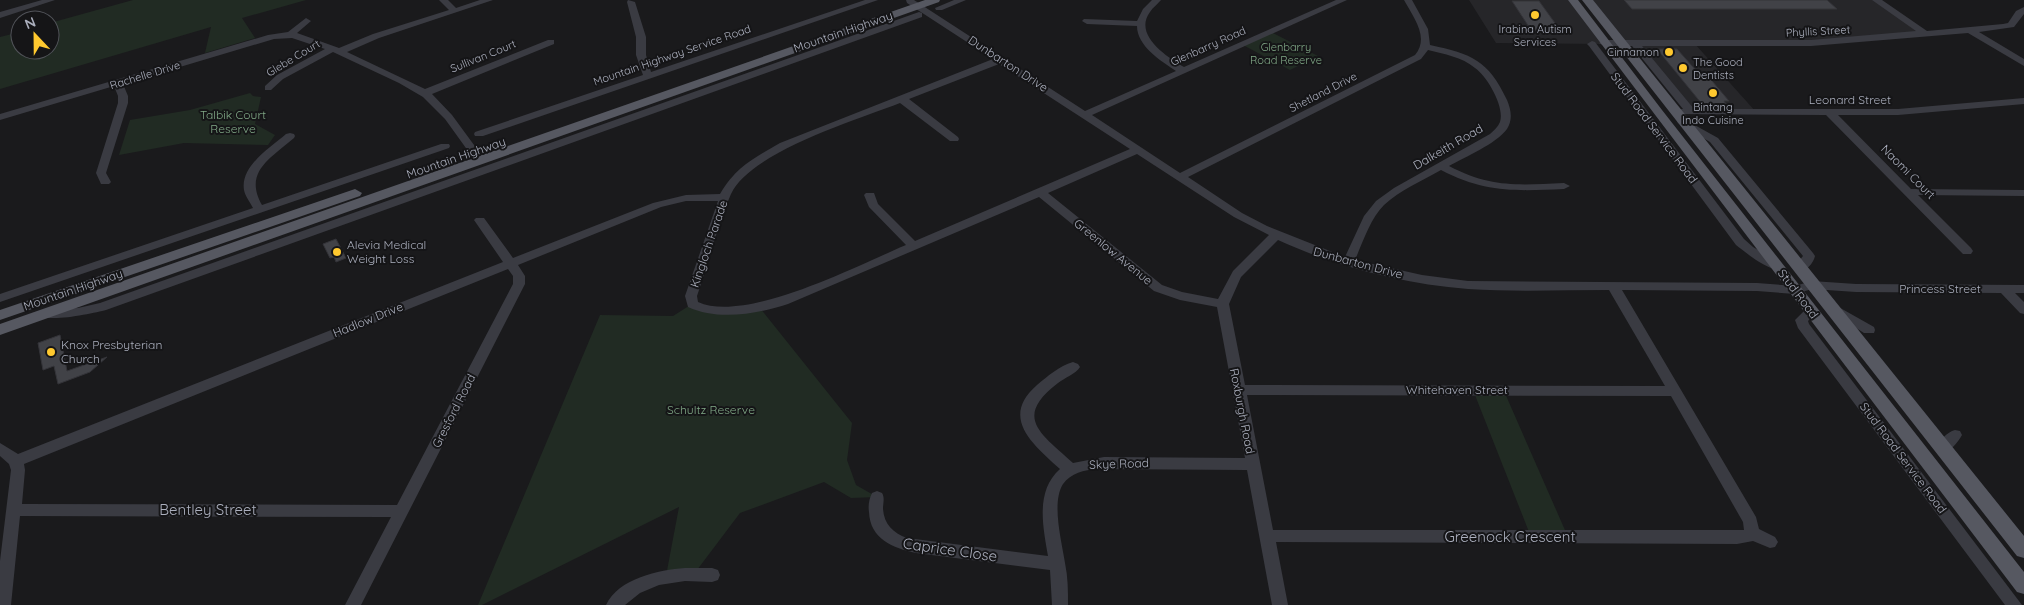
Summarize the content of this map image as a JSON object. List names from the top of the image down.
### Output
{
  "streets": {
    "main road": ["Mountain Highway", "Stud Road"],
    "street": [
      "Phyllis Street",
      "Glenbarry Road",
      "Mountain Highway Service Road",
      "Sullivan Court",
      "Glebe Court",
      "Dunbarton Drive",
      "Rachelle Drive",
      "Shetland Drive",
      "Leonard Street",
      "Stud Road Service Road",
      "Dalkeith Road",
      "Naomi Court",
      "Kingloch Parade",
      "Greenlow Avenue",
      "Princess Street",
      "Hadlow Drive",
      "Whitehaven Street",
      "Gresford Road",
      "Roxburgh Road",
      "Skye Road",
      "Bentley Street",
      "Greenock Crescent",
      "Caprice Close"
    ]
  },
  "crossings": [
    ["Phyllis Street", "Stud Road Service Road"],
    ["Phyllis Street", "Stud Road"],
    ["Mountain Highway", "Dunbarton Drive"],
    ["Glenbarry Road", "Dunbarton Drive"],
    ["Dunbarton Drive", "Shetland Drive"],
    ["Dunbarton Drive", "Dalkeith Road"],
    ["Dunbarton Drive", "Kingloch Parade"],
    ["Dunbarton Drive", "Princess Street"],
    ["Dunbarton Drive", "Stud Road"],
    ["Shetland Drive", "Dalkeith Road"],
    ["Leonard Street", "Naomi Court"],
    ["Leonard Street", "Stud Road"],
    ["Stud Road Service Road", "Princess Street"],
    ["Stud Road Service Road", "Stud Road"],
    ["Kingloch Parade", "Greenlow Avenue"],
    ["Kingloch Parade", "Hadlow Drive"],
    ["Greenlow Avenue", "Roxburgh Road"],
    ["Princess Street", "Stud Road"],
    ["Hadlow Drive", "Gresford Road"],
    ["Whitehaven Street", "Roxburgh Road"],
    ["Gresford Road", "Bentley Street"],
    ["Roxburgh Road", "Skye Road"],
    ["Roxburgh Road", "Greenock Crescent"]
  ],
  "parks": ["Glenbarry Road Reserve", "Talbik Court Reserve", "Schultz Reserve"],
  "places": [
    "Irabina Autism Services",
    "Cinnamon",
    "The Good Dentists",
    "Bintang Indo Cuisine",
    "Alevia Medical Weight Loss",
    "Knox Presbyterian Church"
  ],
  "north": "top"
}
